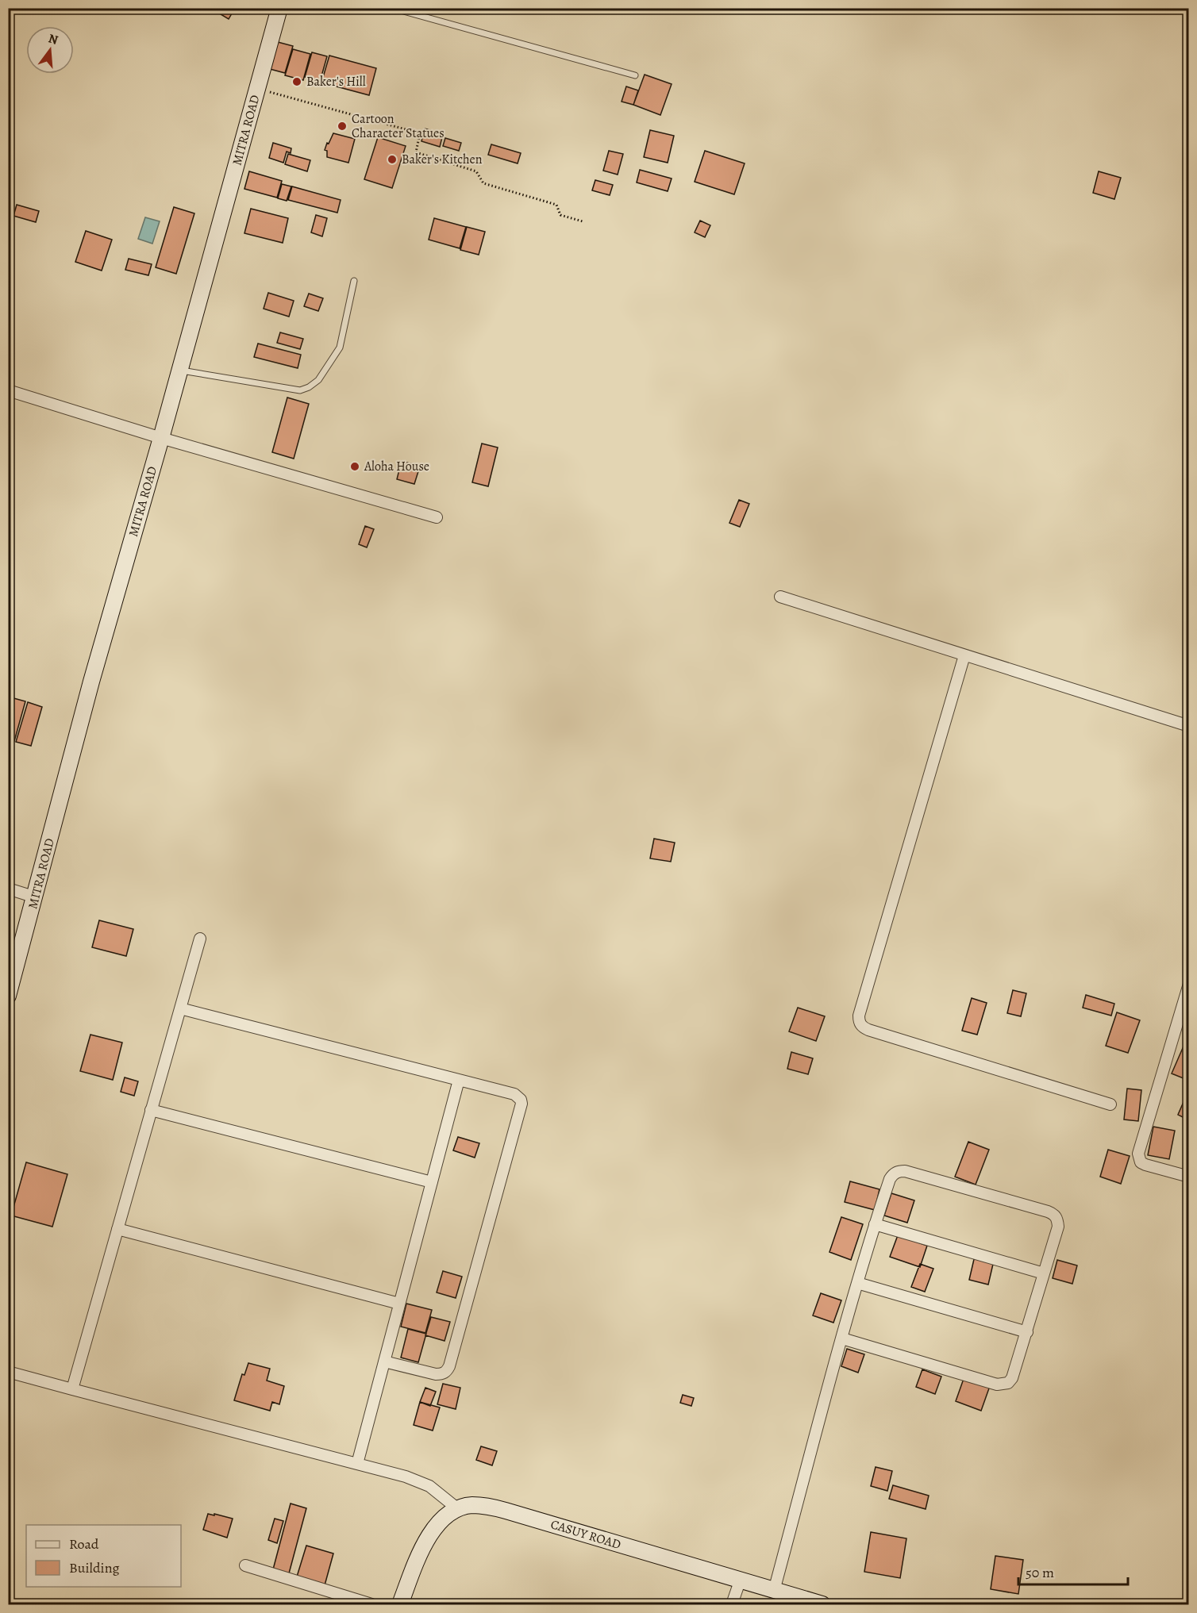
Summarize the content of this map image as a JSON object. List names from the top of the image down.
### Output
{
  "streets": {
    "street": ["MITRA ROAD", "CASUY ROAD"]
  },
  "places": [
    "Baker's Hill",
    "Cartoon Character Statues",
    "Baker's Kitchen",
    "Aloha House"
  ],
  "legend": ["Road", "Building"],
  "scale_bar": "50 m",
  "north": "top"
}
